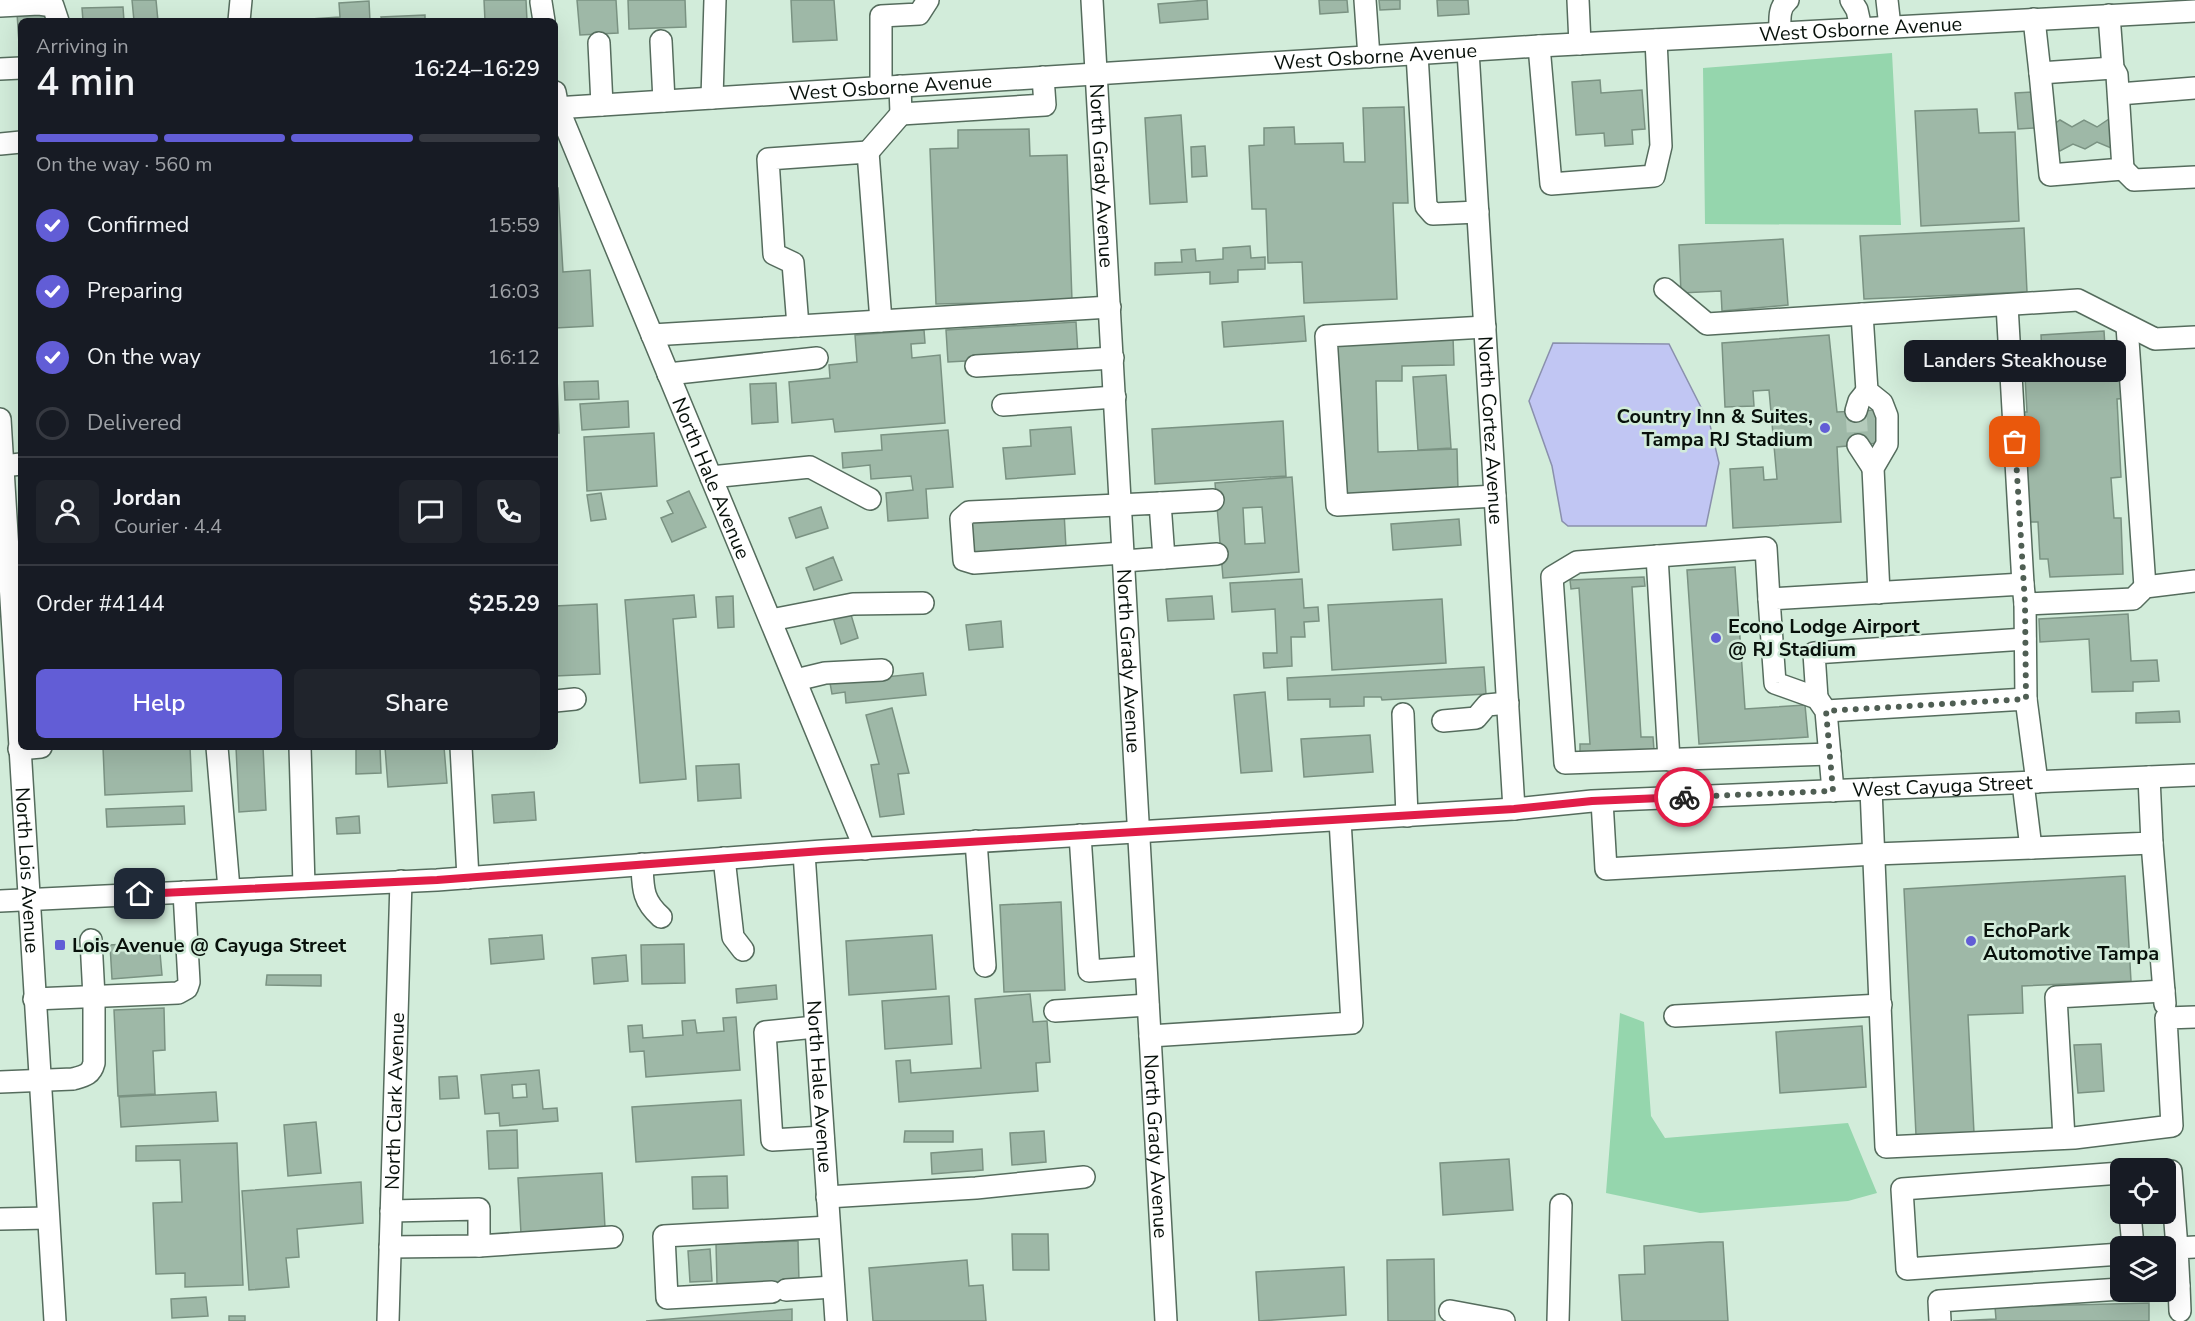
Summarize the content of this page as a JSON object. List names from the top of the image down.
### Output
{
  "streets": {
    "street": [
      "West Osborne Avenue",
      "North Grady Avenue",
      "North Cortez Avenue",
      "North Hale Avenue",
      "West Cayuga Street",
      "North Lois Avenue",
      "North Clark Avenue"
    ]
  },
  "crossings": [
    ["West Osborne Avenue", "North Grady Avenue"],
    ["West Osborne Avenue", "North Cortez Avenue"],
    ["North Grady Avenue", "West Cayuga Street"],
    ["North Cortez Avenue", "West Cayuga Street"],
    ["North Hale Avenue", "West Cayuga Street"],
    ["West Cayuga Street", "North Lois Avenue"],
    ["West Cayuga Street", "North Clark Avenue"]
  ],
  "places": {
    "other": [
      "Country Inn & Suites, Tampa RJ Stadium",
      "Landers Steakhouse",
      "Econo Lodge Airport @ RJ Stadium",
      "EchoPark Automotive Tampa"
    ],
    "transit": ["Lois Avenue @ Cayuga Street"]
  },
  "page": {
    "heading": ["4 min", "Arriving in", "16:24–16:29"],
    "panel": [
      "Jordan",
      "Courier · 4.4",
      "Order #4144",
      "$25.29"
    ],
    "bar": "On the way · 560 m",
    "list": [
      ["Confirmed", "15:59"],
      ["Preparing", "16:03"],
      ["On the way", "16:12"],
      "Delivered"
    ],
    "bubble": "Landers Steakhouse",
    "buttons": ["Help", "Share"]
  }
}
